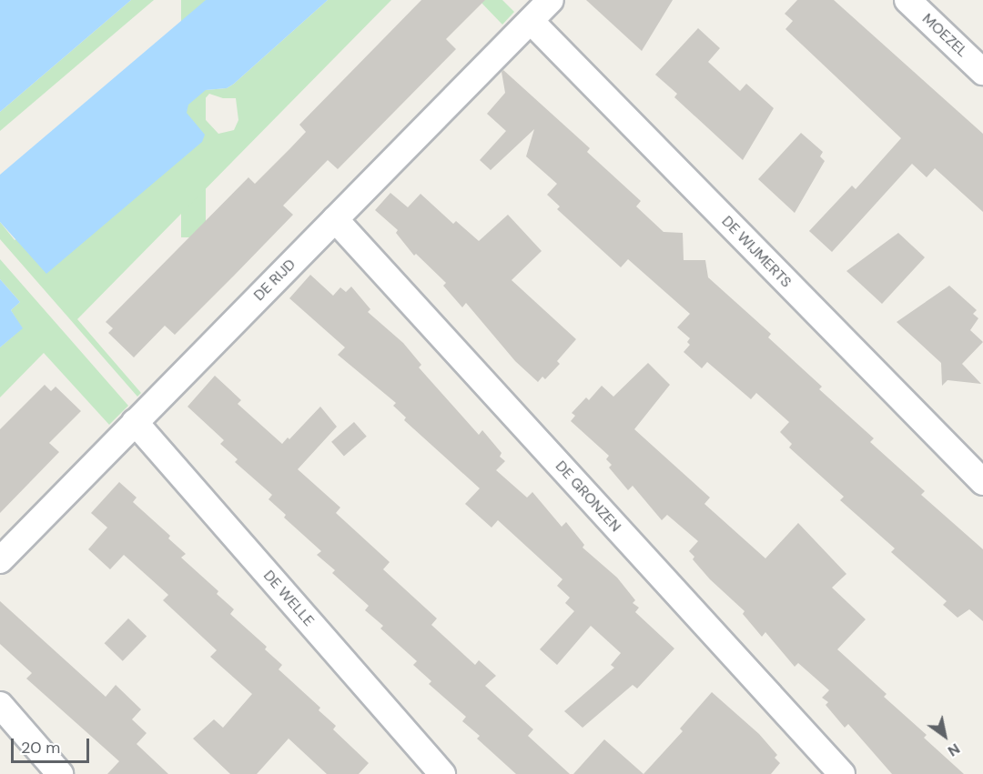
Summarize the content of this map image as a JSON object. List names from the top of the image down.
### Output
{
  "streets": {
    "street": [
      "MOEZEL",
      "DE WIJMERTS",
      "DE RIJD",
      "DE GRONZEN",
      "DE WELLE"
    ]
  },
  "crossings": [
    ["DE WIJMERTS", "DE RIJD"],
    ["DE RIJD", "DE GRONZEN"],
    ["DE RIJD", "DE WELLE"]
  ],
  "scale_bar": "20 m",
  "north": "bottom right"
}
